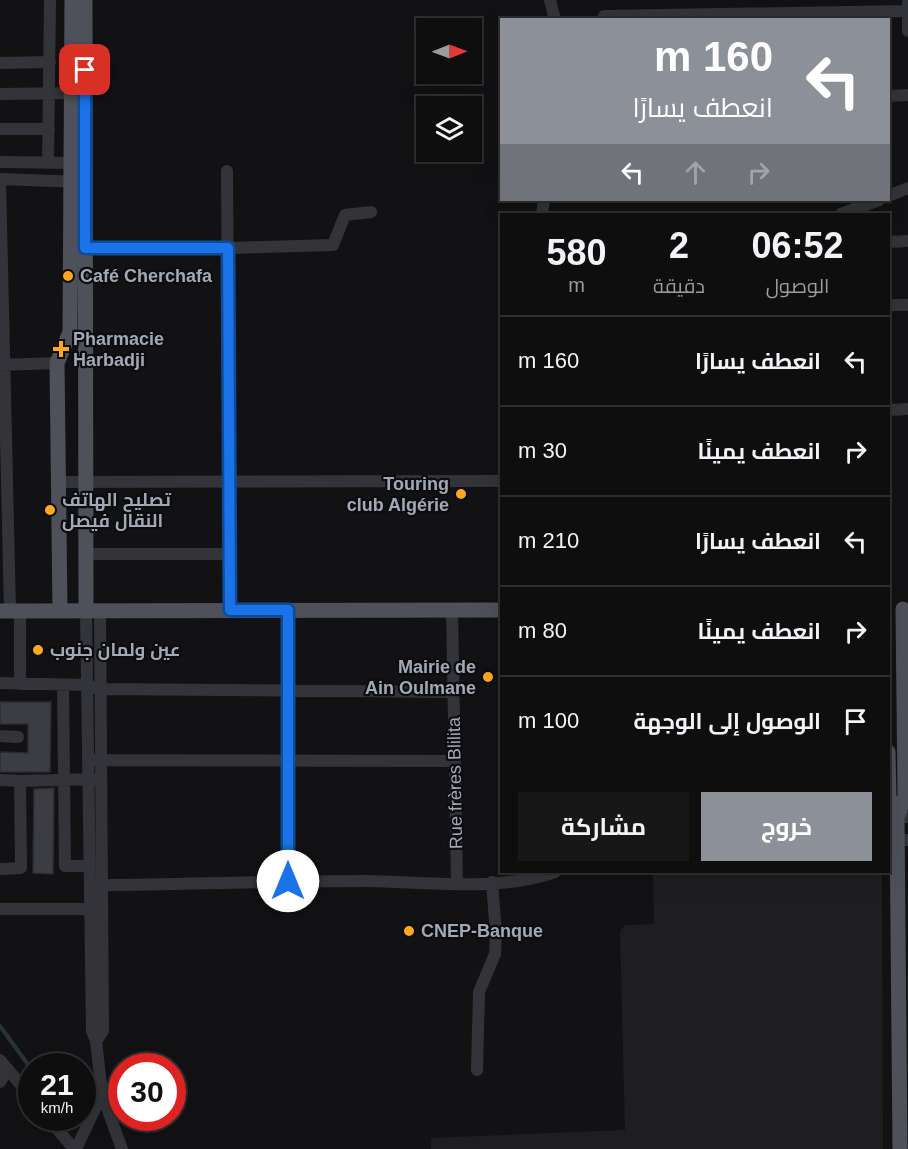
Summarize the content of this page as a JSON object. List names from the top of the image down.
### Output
{
  "streets": {
    "street": ["Rue frères Blilita"]
  },
  "places": {
    "other": [
      "Café Cherchafa",
      "Touring club Algérie",
      "تصليح الهاتف النقال فيصل",
      "عين ولمان جنوب",
      "Mairie de Ain Oulmane",
      "CNEP-Banque"
    ],
    "health": ["Pharmacie Harbadji"]
  },
  "north": "right",
  "page": {
    "turn": ["160 m", "انعطف يسارًا"],
    "eta": [
      "06:52",
      "الوصول",
      "2",
      "دقيقة",
      "580",
      "m"
    ],
    "list": [
      {
        "name": "انعطف يسارًا",
        "value": "160 m"
      },
      {
        "name": "انعطف يمينًا",
        "value": "30 m"
      },
      {
        "name": "انعطف يسارًا",
        "value": "210 m"
      },
      {
        "name": "انعطف يمينًا",
        "value": "80 m"
      },
      {
        "name": "الوصول إلى الوجهة",
        "value": "100 m"
      }
    ],
    "buttons": ["خروج", "مشاركة"],
    "speed": "21 km/h",
    "limit": "30"
  }
}
